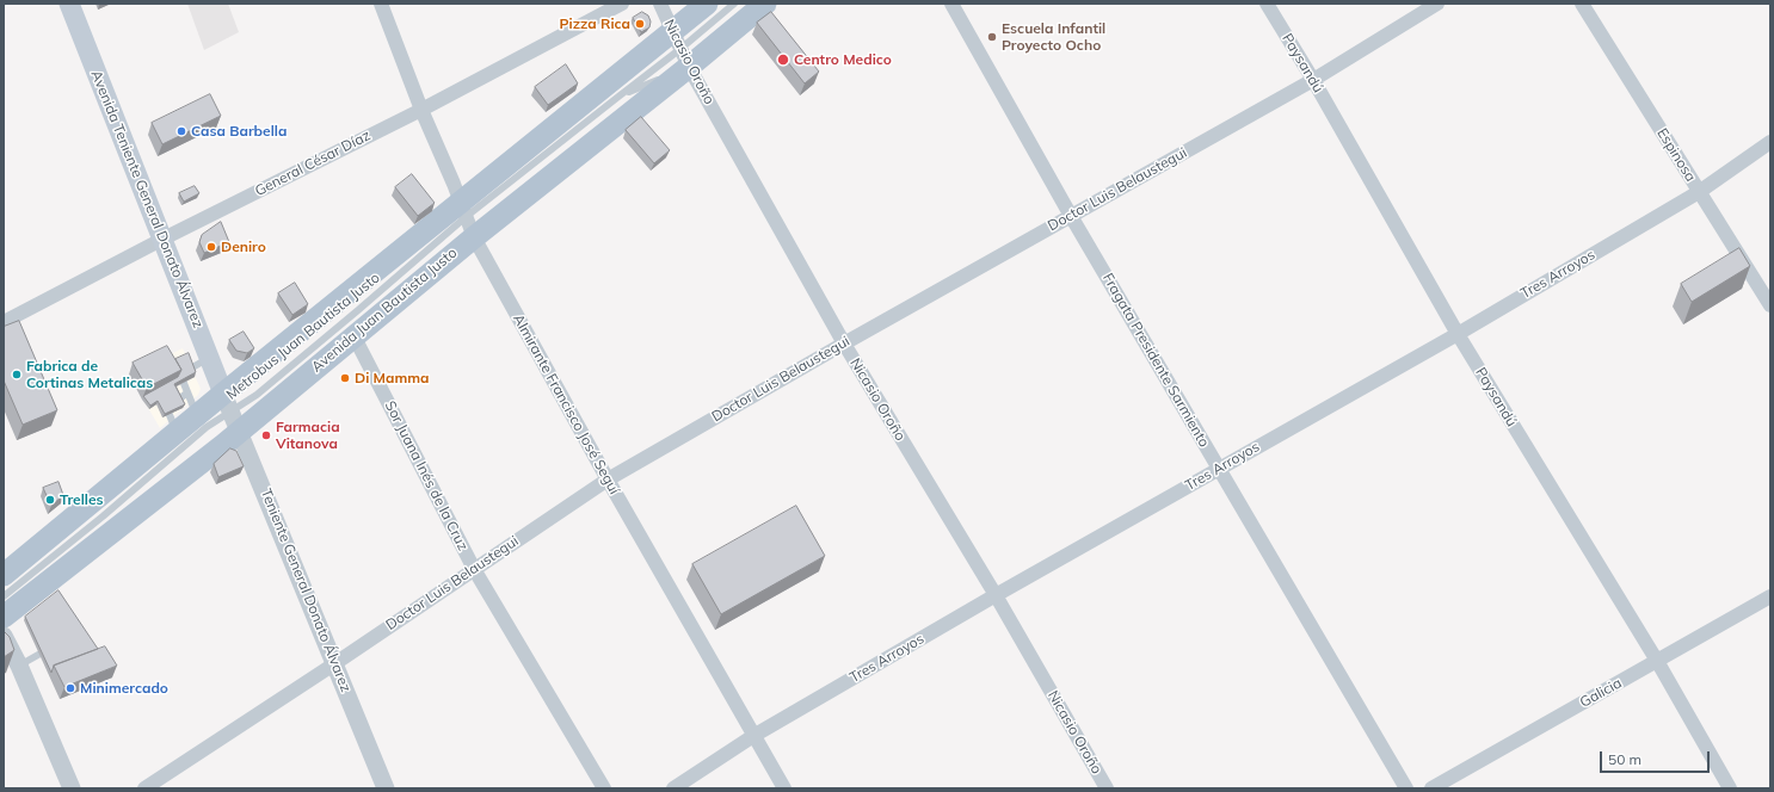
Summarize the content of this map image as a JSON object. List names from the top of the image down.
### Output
{
  "streets": {
    "main road": ["Avenida Teniente General Donato Álvarez", "Avenida Juan Bautista Justo"],
    "street": [
      "Nicasio Oroño",
      "Paysandú",
      "Espinosa",
      "General César Díaz",
      "Doctor Luis Belaustegui",
      "Tres Arroyos",
      "Fragata Presidente Sarmiento",
      "Almirante Francisco José Seguí",
      "Sor Juana Inés de la Cruz",
      "Teniente General Donato Álvarez",
      "Galicia"
    ]
  },
  "crossings": [
    ["Nicasio Oroño", "Doctor Luis Belaustegui"],
    ["Nicasio Oroño", "Tres Arroyos"],
    ["Nicasio Oroño", "Avenida Juan Bautista Justo"],
    ["Paysandú", "Doctor Luis Belaustegui"],
    ["Paysandú", "Tres Arroyos"],
    ["Paysandú", "Galicia"],
    ["Espinosa", "Tres Arroyos"],
    ["General César Díaz", "Avenida Teniente General Donato Álvarez"],
    ["General César Díaz", "Almirante Francisco José Seguí"],
    ["Doctor Luis Belaustegui", "Fragata Presidente Sarmiento"],
    ["Doctor Luis Belaustegui", "Almirante Francisco José Seguí"],
    ["Doctor Luis Belaustegui", "Sor Juana Inés de la Cruz"],
    ["Doctor Luis Belaustegui", "Teniente General Donato Álvarez"],
    ["Avenida Teniente General Donato Álvarez", "Avenida Juan Bautista Justo"],
    ["Avenida Teniente General Donato Álvarez", "Teniente General Donato Álvarez"],
    ["Tres Arroyos", "Fragata Presidente Sarmiento"],
    ["Tres Arroyos", "Almirante Francisco José Seguí"],
    ["Avenida Juan Bautista Justo", "Almirante Francisco José Seguí"],
    ["Avenida Juan Bautista Justo", "Sor Juana Inés de la Cruz"],
    ["Avenida Juan Bautista Justo", "Teniente General Donato Álvarez"]
  ],
  "places": [
    "Pizza Rica",
    "Escuela Infantil Proyecto Ocho",
    "Centro Medico",
    "Casa Barbella",
    "Deniro",
    "Fabrica de Cortinas Metalicas",
    "Di Mamma",
    "Farmacia Vitanova",
    "Trelles",
    "Minimercado"
  ],
  "scale_bar": "50 m"
}
